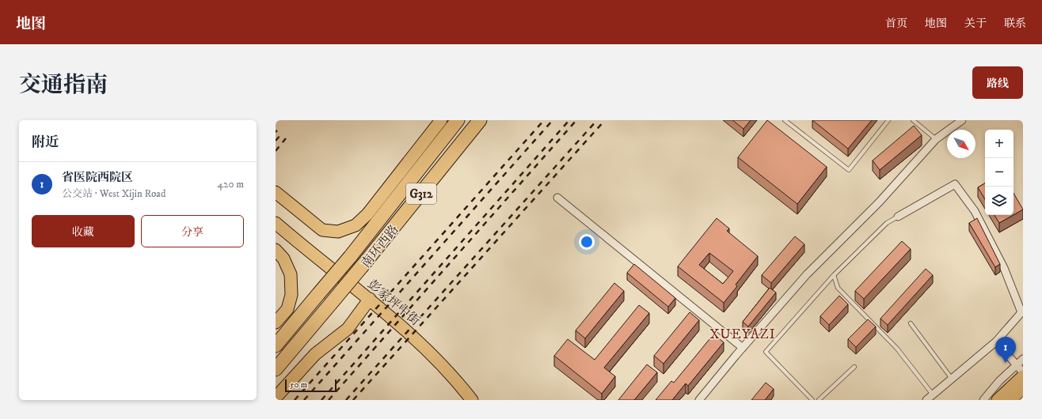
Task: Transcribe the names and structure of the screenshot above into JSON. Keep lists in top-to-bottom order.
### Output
{
  "streets": {
    "highway": ["G312", "南环西路"],
    "main road": ["彭家坪中街"]
  },
  "districts": ["XUEYAZI"],
  "scale_bar": "50 m",
  "north": "bottom right",
  "page": {
    "header": "地图",
    "nav": [
      "首页",
      "地图",
      "关于",
      "联系"
    ],
    "title": "交通指南",
    "buttons": [
      "路线",
      ["收藏", "分享"]
    ],
    "heading": "附近",
    "map_buttons": ["+", "−"],
    "list": [
      {
        "mark": "1",
        "name": "省医院西院区",
        "note": "公交站 · West Xijin Road",
        "value": "420 m"
      }
    ],
    "pins": "1",
    "scale": "50 m"
  }
}
